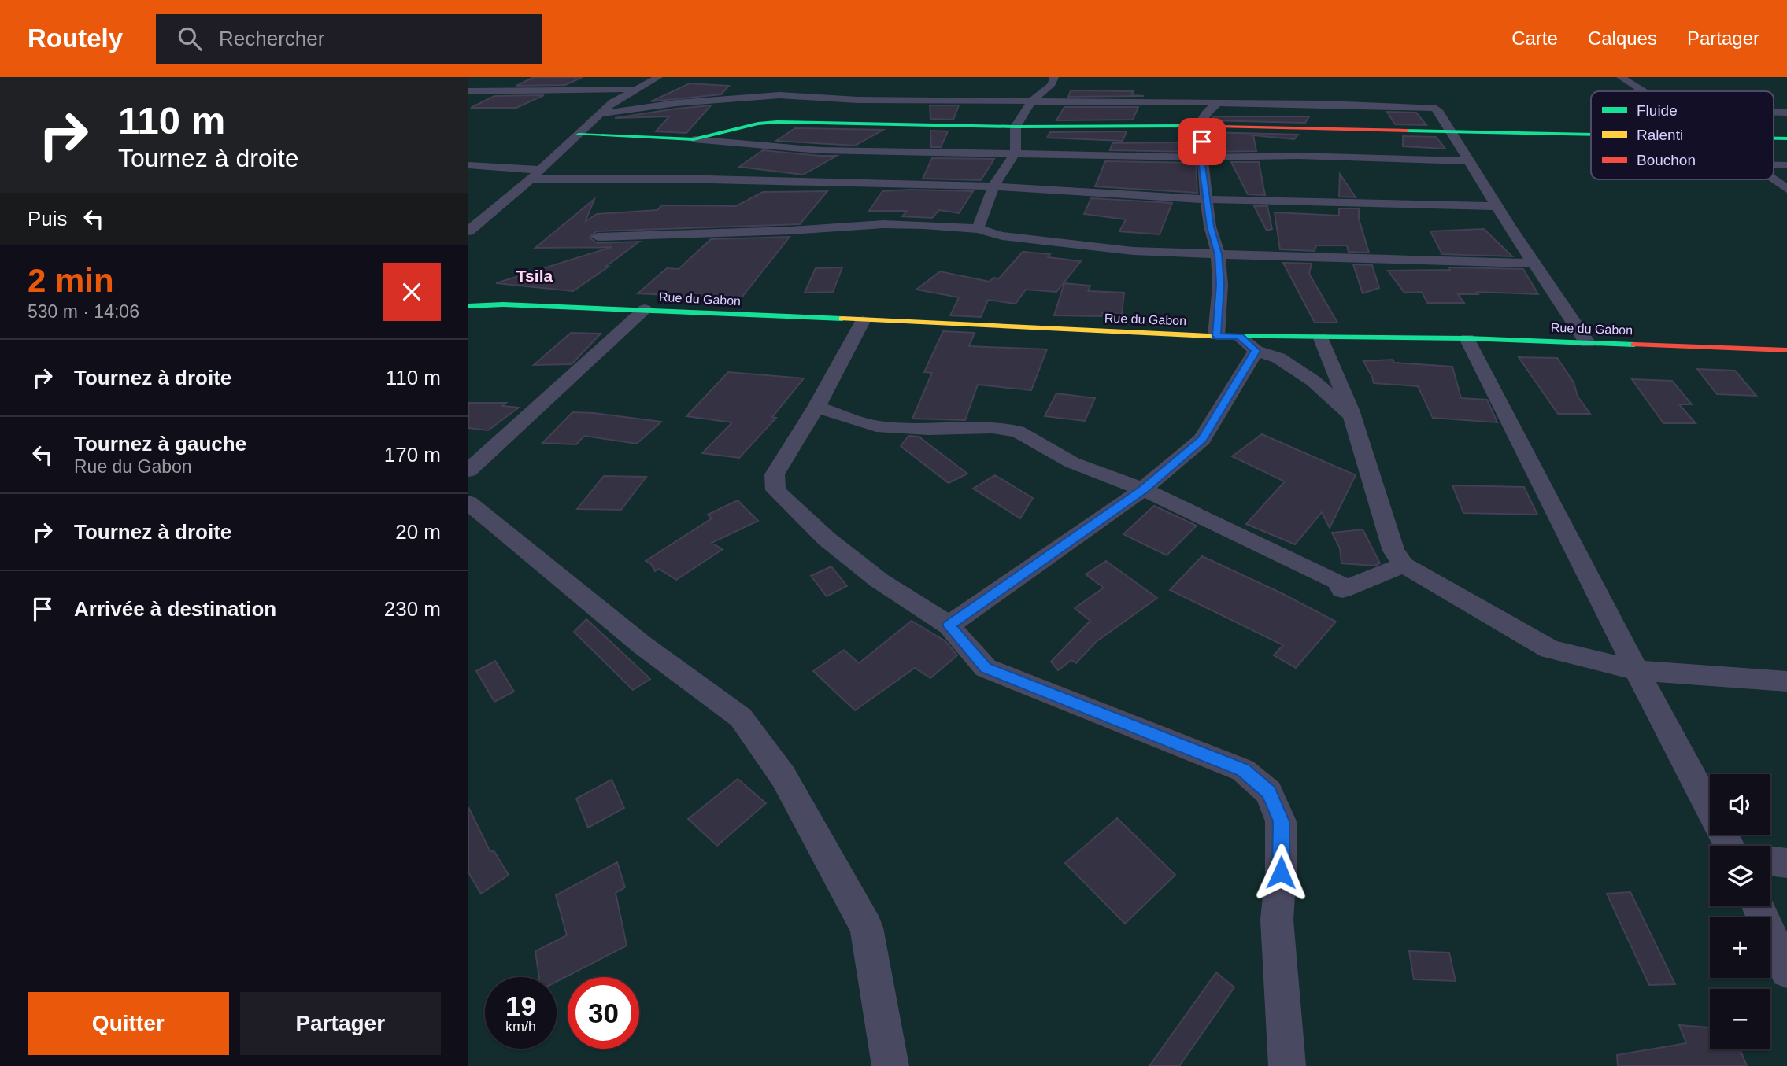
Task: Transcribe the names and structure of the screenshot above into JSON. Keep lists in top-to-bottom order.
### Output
{
  "streets": {
    "main road": ["Rue du Gabon"]
  },
  "districts": ["Tsila"],
  "legend": ["Fluide", "Ralenti", "Bouchon"],
  "page": {
    "header": "Routely",
    "search": "Rechercher",
    "nav": ["Carte", "Calques", "Partager"],
    "turn": ["110 m", "Tournez à droite"],
    "then": "Puis",
    "heading": ["2 min", "530 m · 14:06"],
    "list": [
      {
        "name": "Tournez à droite",
        "value": "110 m"
      },
      {
        "name": "Tournez à gauche",
        "note": "Rue du Gabon",
        "value": "170 m"
      },
      {
        "name": "Tournez à droite",
        "value": "20 m"
      },
      {
        "name": "Arrivée à destination",
        "value": "230 m"
      }
    ],
    "map_buttons": ["+", "−"],
    "speed": "19 km/h",
    "limit": "30",
    "buttons": ["Quitter", "Partager"]
  }
}
